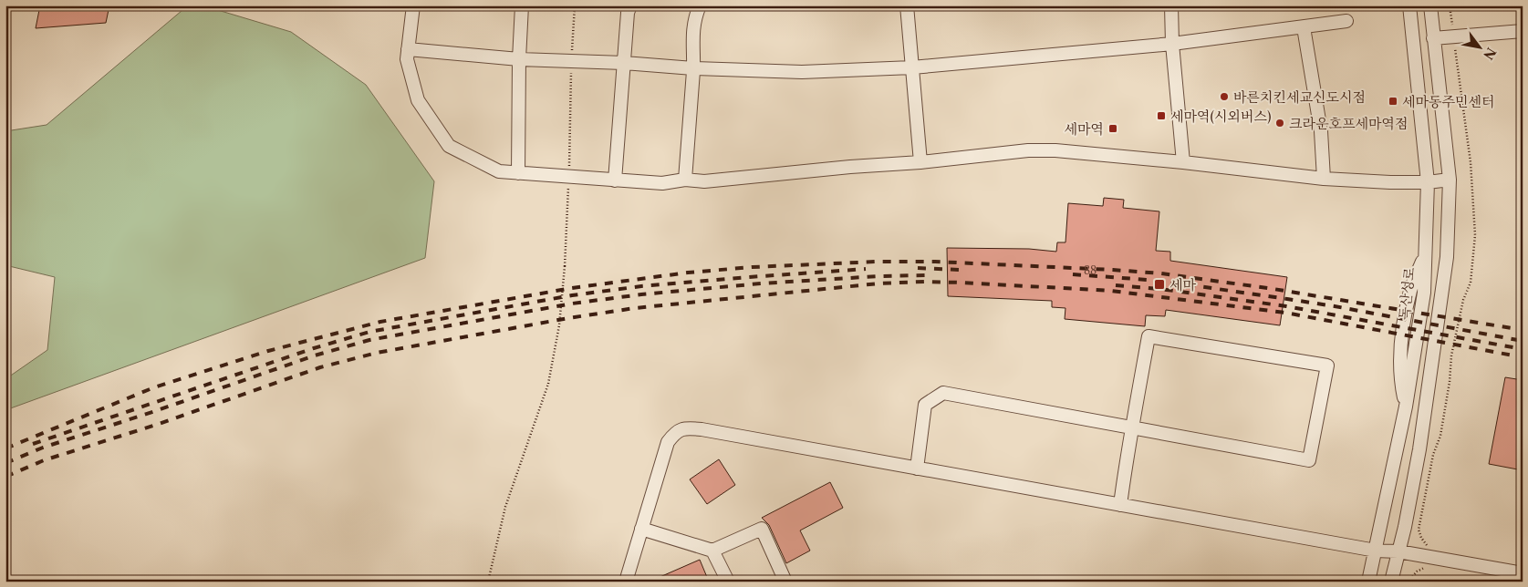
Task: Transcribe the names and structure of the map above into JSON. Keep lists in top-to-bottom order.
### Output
{
  "streets": {
    "street": ["독산성로"]
  },
  "places": {
    "other": ["바른치킨세교신도시점", "크라운호프세마역점"],
    "transit": [
      "세마동주민센터",
      "세마역(시외버스)",
      "세마역",
      "세마"
    ]
  },
  "house_numbers": ["88"],
  "north": "bottom right"
}
